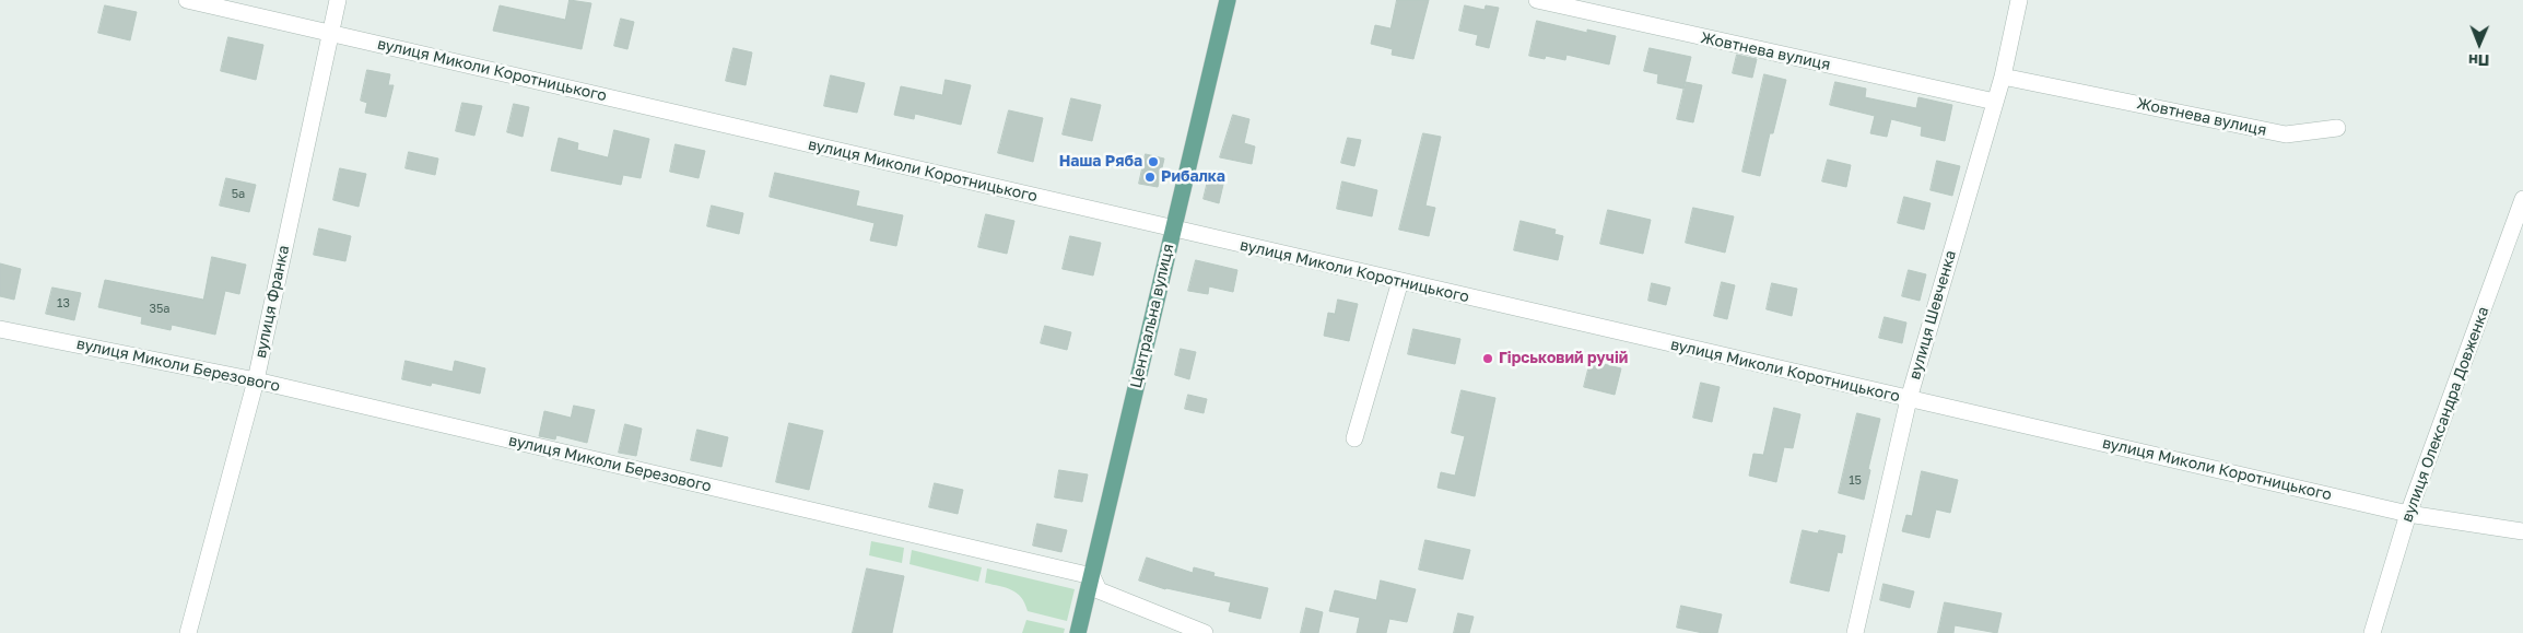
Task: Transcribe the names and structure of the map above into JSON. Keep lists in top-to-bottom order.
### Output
{
  "streets": {
    "main road": ["Центральна вулиця"],
    "street": [
      "Жовтнева вулиця",
      "вулиця Миколи Коротницького",
      "вулиця Франка",
      "вулиця Шевченка",
      "вулиця Миколи Березового",
      "вулиця Олександра Довженка"
    ]
  },
  "crossings": [
    ["Жовтнева вулиця", "вулиця Шевченка"],
    ["вулиця Миколи Коротницького", "вулиця Франка"],
    ["вулиця Миколи Коротницького", "вулиця Шевченка"],
    ["вулиця Миколи Коротницького", "Центральна вулиця"],
    ["вулиця Миколи Коротницького", "вулиця Олександра Довженка"],
    ["вулиця Франка", "вулиця Миколи Березового"],
    ["Центральна вулиця", "вулиця Миколи Березового"]
  ],
  "places": ["Наша Ряба", "Рибалка", "Гірськовий ручій"],
  "house_numbers": [
    "5а",
    "13",
    "35а",
    "15"
  ],
  "north": "bottom"
}
